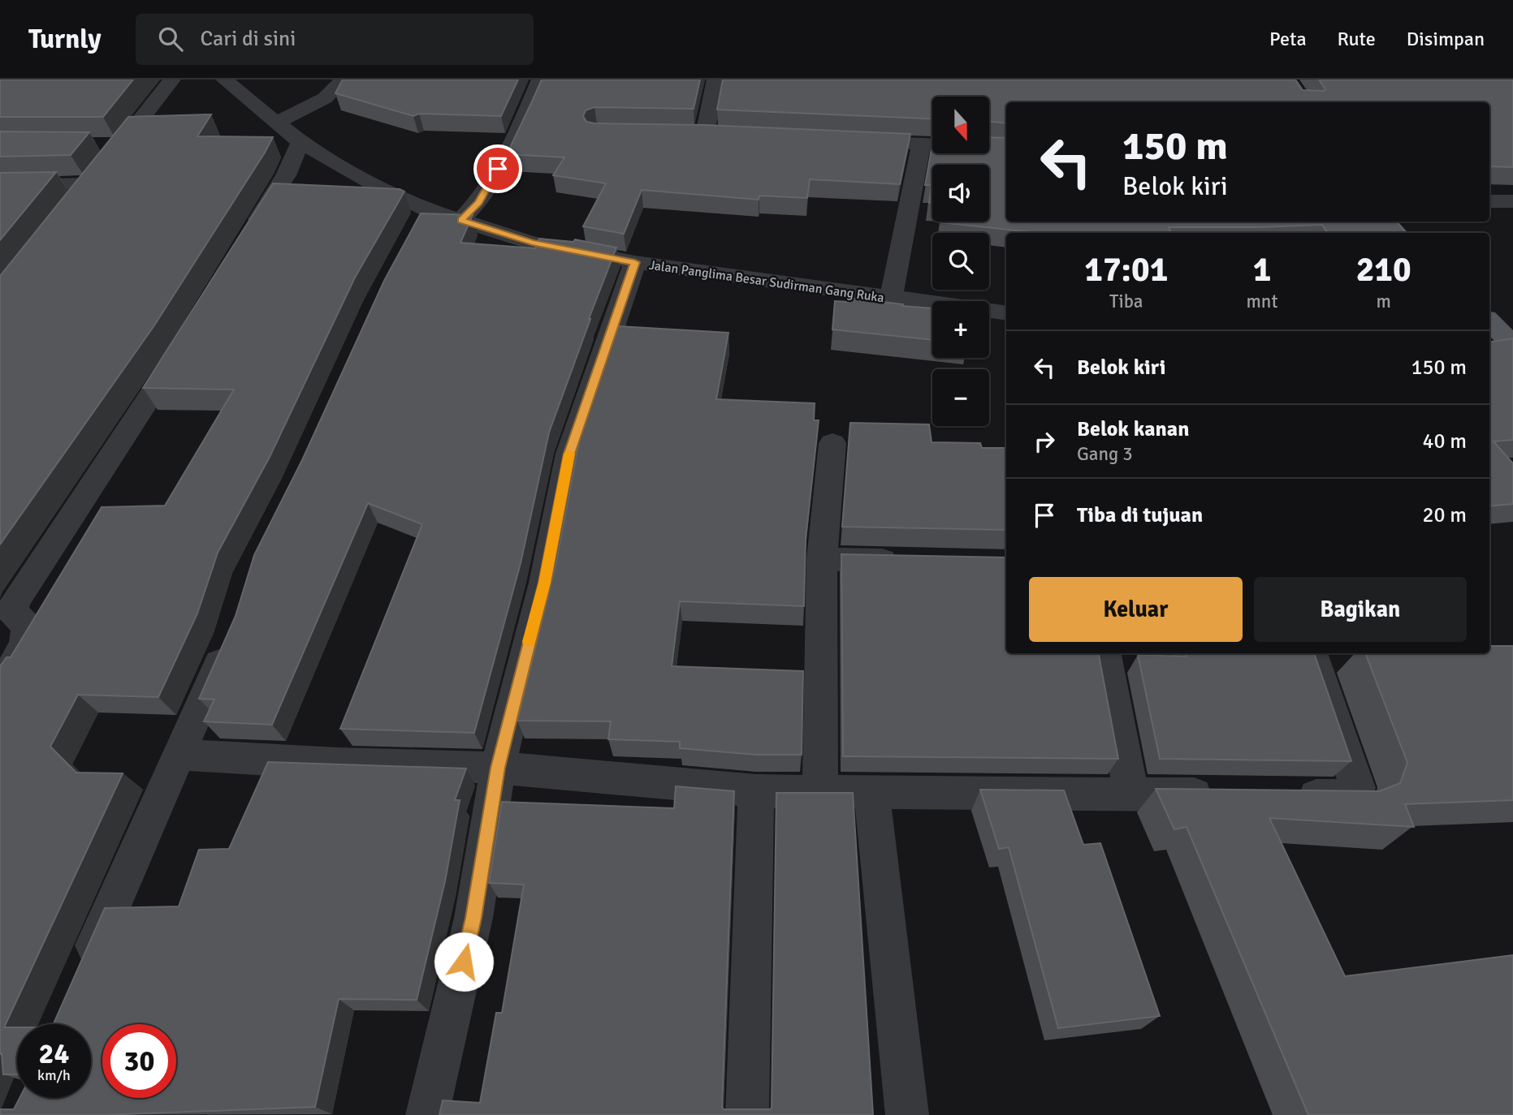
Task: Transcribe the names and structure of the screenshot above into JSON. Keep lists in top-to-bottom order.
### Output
{
  "streets": {
    "street": ["Jalan Panglima Besar Sudirman Gang Ruka"]
  },
  "north": "bottom",
  "page": {
    "header": "Turnly",
    "search": "Cari di sini",
    "nav": ["Peta", "Rute", "Disimpan"],
    "map_buttons": ["+", "−"],
    "turn": ["150 m", "Belok kiri"],
    "eta": [
      "17:01",
      "Tiba",
      "1",
      "mnt",
      "210",
      "m"
    ],
    "list": [
      {
        "name": "Belok kiri",
        "value": "150 m"
      },
      {
        "name": "Belok kanan",
        "note": "Gang 3",
        "value": "40 m"
      },
      {
        "name": "Tiba di tujuan",
        "value": "20 m"
      }
    ],
    "buttons": ["Keluar", "Bagikan"],
    "speed": "24 km/h",
    "limit": "30"
  }
}
